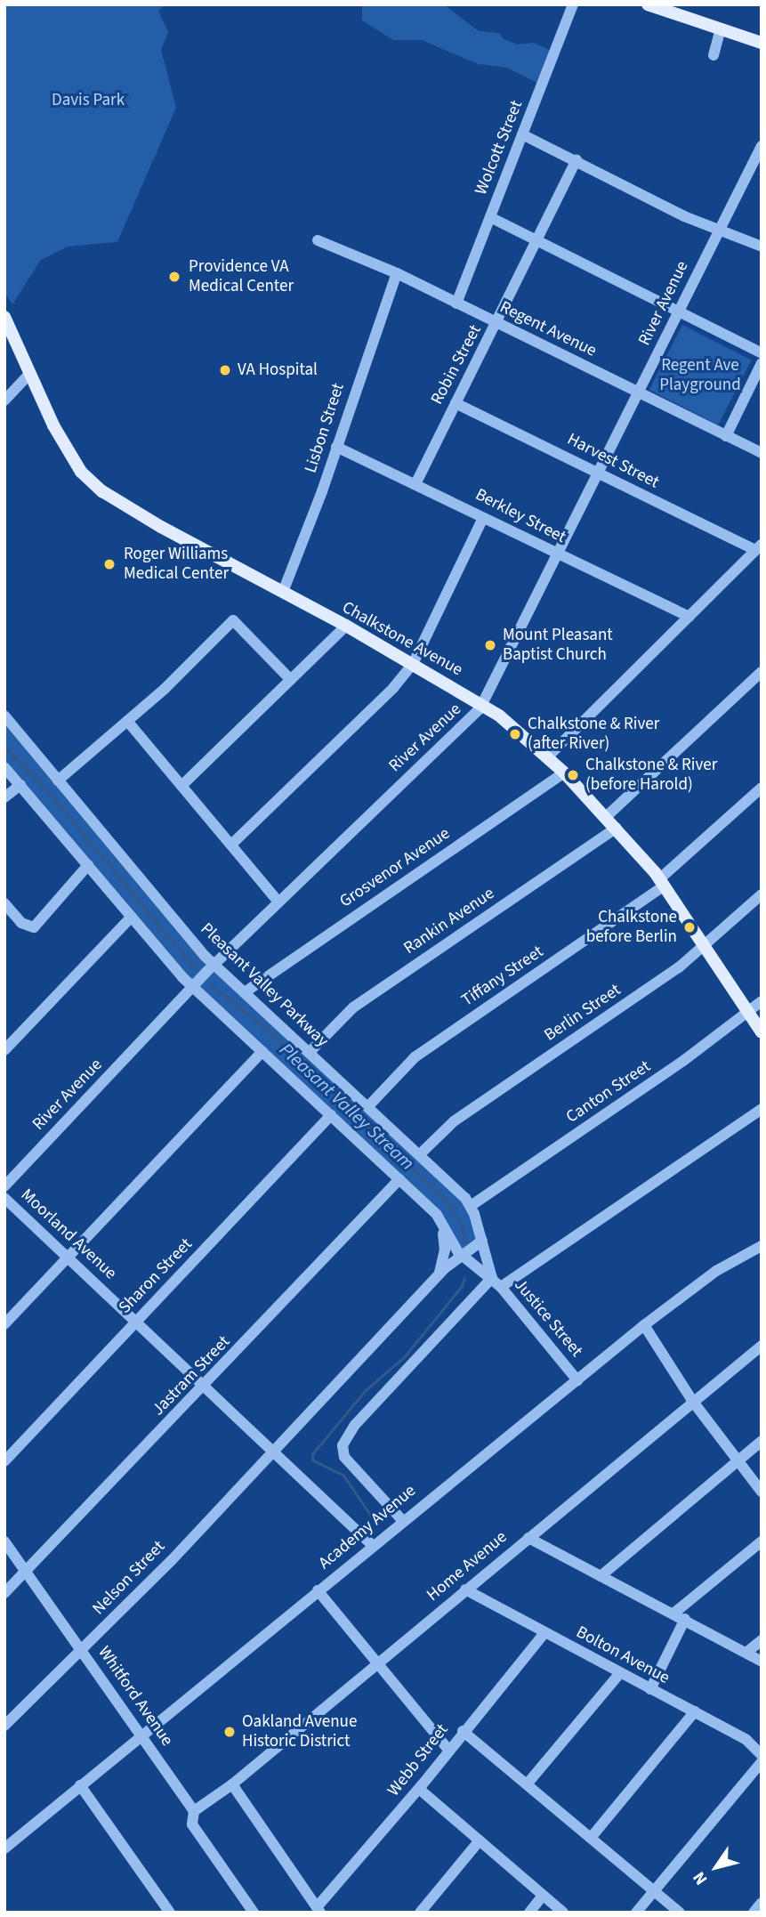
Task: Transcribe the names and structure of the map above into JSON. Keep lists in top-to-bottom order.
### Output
{
  "streets": {
    "main road": ["Chalkstone Avenue"],
    "street": [
      "Wolcott Street",
      "River Avenue",
      "Regent Avenue",
      "Robin Street",
      "Lisbon Street",
      "Harvest Street",
      "Berkley Street",
      "Grosvenor Avenue",
      "Rankin Avenue",
      "Tiffany Street",
      "Pleasant Valley Parkway",
      "Berlin Street",
      "Canton Street",
      "Moorland Avenue",
      "Sharon Street",
      "Justice Street",
      "Jastram Street",
      "Academy Avenue",
      "Home Avenue",
      "Nelson Street",
      "Bolton Avenue",
      "Whitford Avenue",
      "Webb Street"
    ]
  },
  "crossings": [
    ["Wolcott Street", "Regent Avenue"],
    ["River Avenue", "Regent Avenue"],
    ["River Avenue", "Harvest Street"],
    ["River Avenue", "Berkley Street"],
    ["River Avenue", "Chalkstone Avenue"],
    ["River Avenue", "Pleasant Valley Parkway"],
    ["Regent Avenue", "Robin Street"],
    ["Regent Avenue", "Lisbon Street"],
    ["Robin Street", "Harvest Street"],
    ["Robin Street", "Berkley Street"],
    ["Lisbon Street", "Berkley Street"],
    ["Lisbon Street", "Chalkstone Avenue"],
    ["Chalkstone Avenue", "Grosvenor Avenue"],
    ["Chalkstone Avenue", "Rankin Avenue"],
    ["Chalkstone Avenue", "Tiffany Street"],
    ["Chalkstone Avenue", "Berlin Street"],
    ["Chalkstone Avenue", "Canton Street"],
    ["Grosvenor Avenue", "Pleasant Valley Parkway"],
    ["Rankin Avenue", "Pleasant Valley Parkway"],
    ["Tiffany Street", "Pleasant Valley Parkway"],
    ["Pleasant Valley Parkway", "Berlin Street"],
    ["Pleasant Valley Parkway", "Canton Street"],
    ["Pleasant Valley Parkway", "Justice Street"],
    ["Moorland Avenue", "Sharon Street"],
    ["Moorland Avenue", "Jastram Street"],
    ["Moorland Avenue", "Nelson Street"],
    ["Justice Street", "Academy Avenue"],
    ["Jastram Street", "Whitford Avenue"],
    ["Academy Avenue", "Whitford Avenue"],
    ["Home Avenue", "Bolton Avenue"],
    ["Home Avenue", "Whitford Avenue"],
    ["Nelson Street", "Whitford Avenue"],
    ["Bolton Avenue", "Webb Street"]
  ],
  "water": ["Pleasant Valley Stream"],
  "parks": ["Davis Park", "Regent Ave Playground"],
  "places": [
    "Providence VA Medical Center",
    "VA Hospital",
    "Roger Williams Medical Center",
    "Mount Pleasant Baptist Church",
    "Chalkstone & River (after River)",
    "Chalkstone & River (before Harold)",
    "Chalkstone before Berlin",
    "Oakland Avenue Historic District"
  ],
  "north": "bottom left"
}
